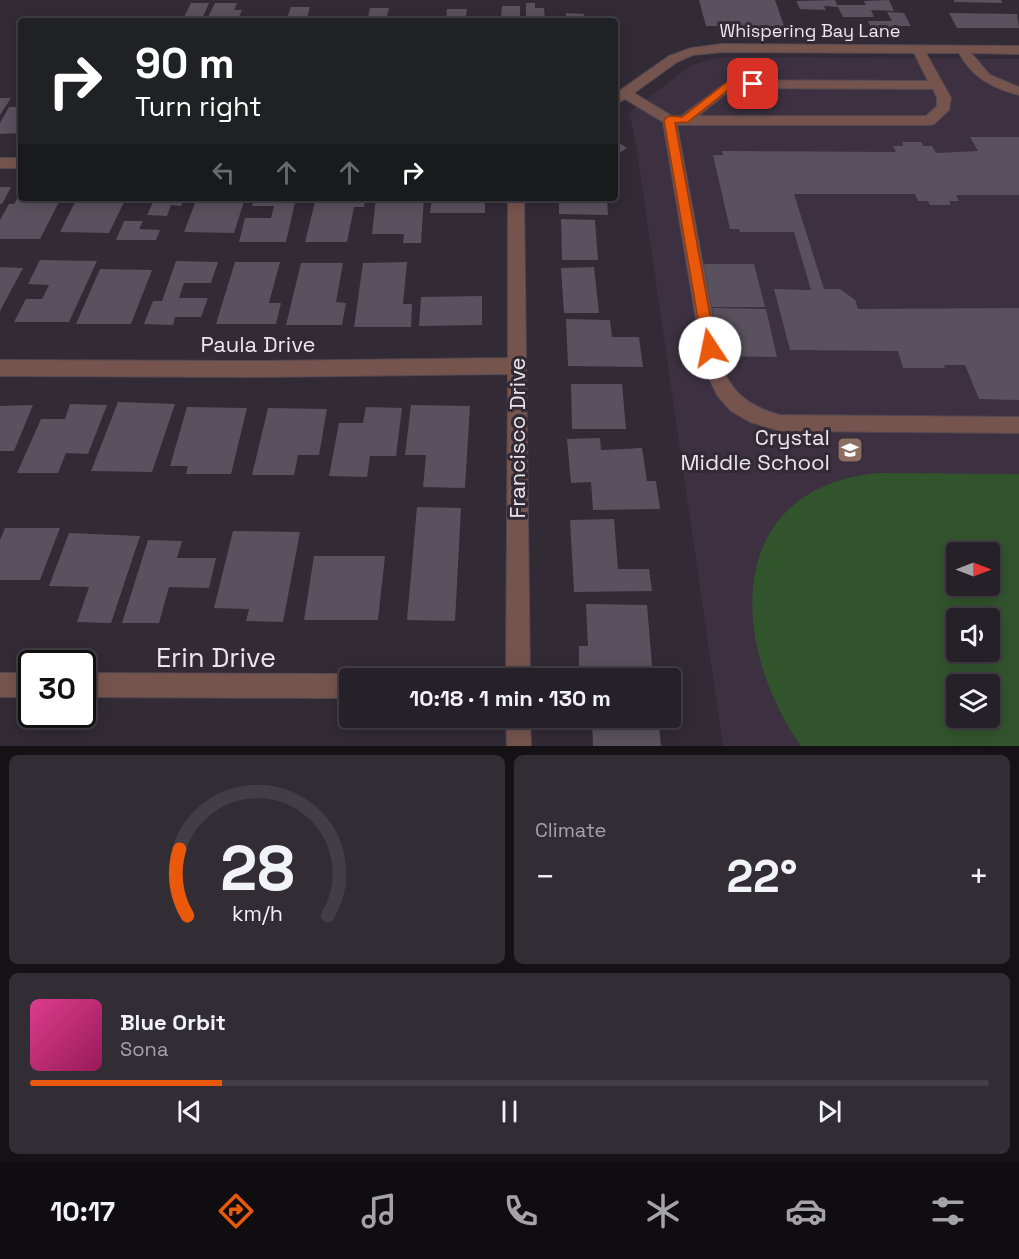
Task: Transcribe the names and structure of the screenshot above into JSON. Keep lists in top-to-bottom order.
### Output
{
  "streets": {
    "street": [
      "Whispering Bay Lane",
      "Paula Drive",
      "Francisco Drive",
      "Erin Drive"
    ]
  },
  "crossings": [
    ["Paula Drive", "Francisco Drive"]
  ],
  "places": {
    "school or university": ["Crystal Middle School"]
  },
  "north": "right",
  "page": {
    "turn": ["90 m", "Turn right"],
    "limit": "30",
    "trip": "10:18 · 1 min · 130 m",
    "tile": "Climate",
    "heat": ["−", "22°", "+"],
    "song": ["Blue Orbit", "Sona"],
    "tabs": "10:17",
    "gauge": ["28", "km/h"]
  }
}
